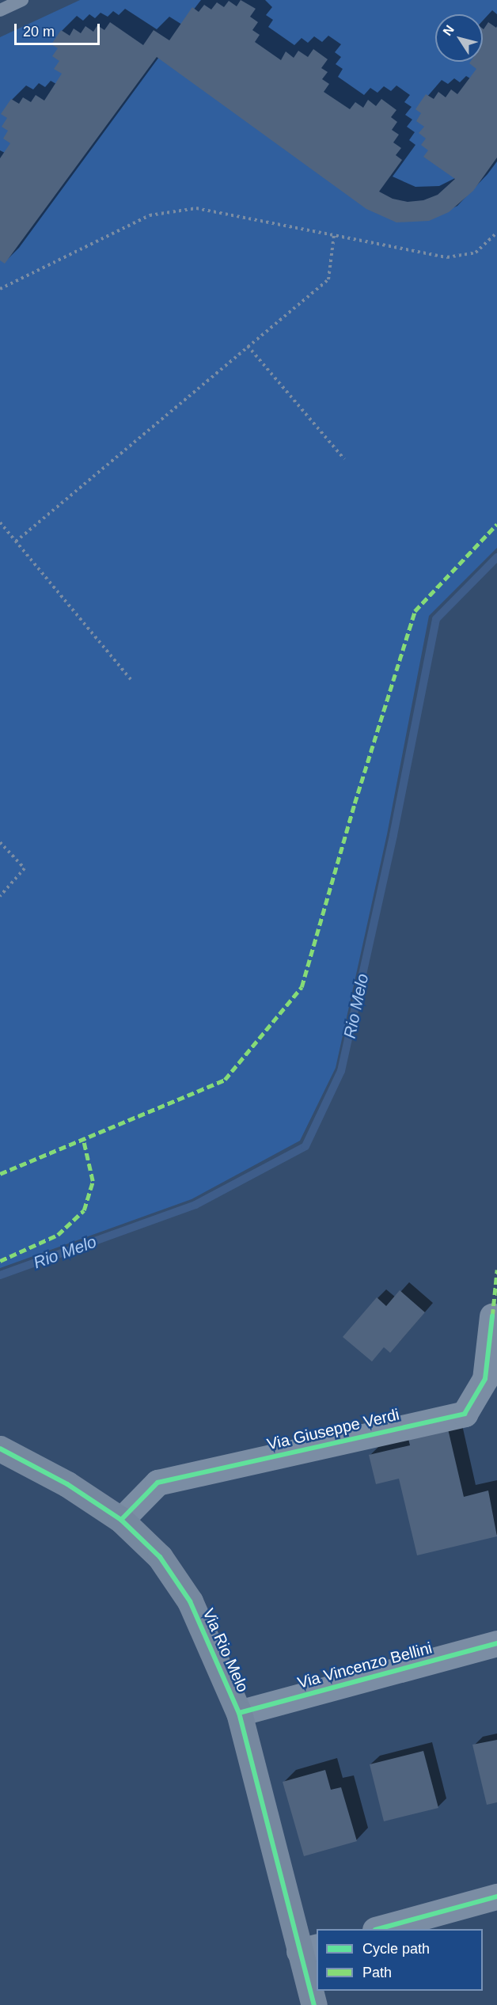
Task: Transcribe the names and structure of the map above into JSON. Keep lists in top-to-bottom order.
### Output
{
  "streets": {
    "street": ["Via Giuseppe Verdi", "Via Rio Melo", "Via Vincenzo Bellini"]
  },
  "crossings": [
    ["Via Giuseppe Verdi", "Via Rio Melo"],
    ["Via Rio Melo", "Via Vincenzo Bellini"]
  ],
  "water": ["Rio Melo"],
  "legend": ["Cycle path", "Path"],
  "scale_bar": "20 m",
  "north": "top left"
}
